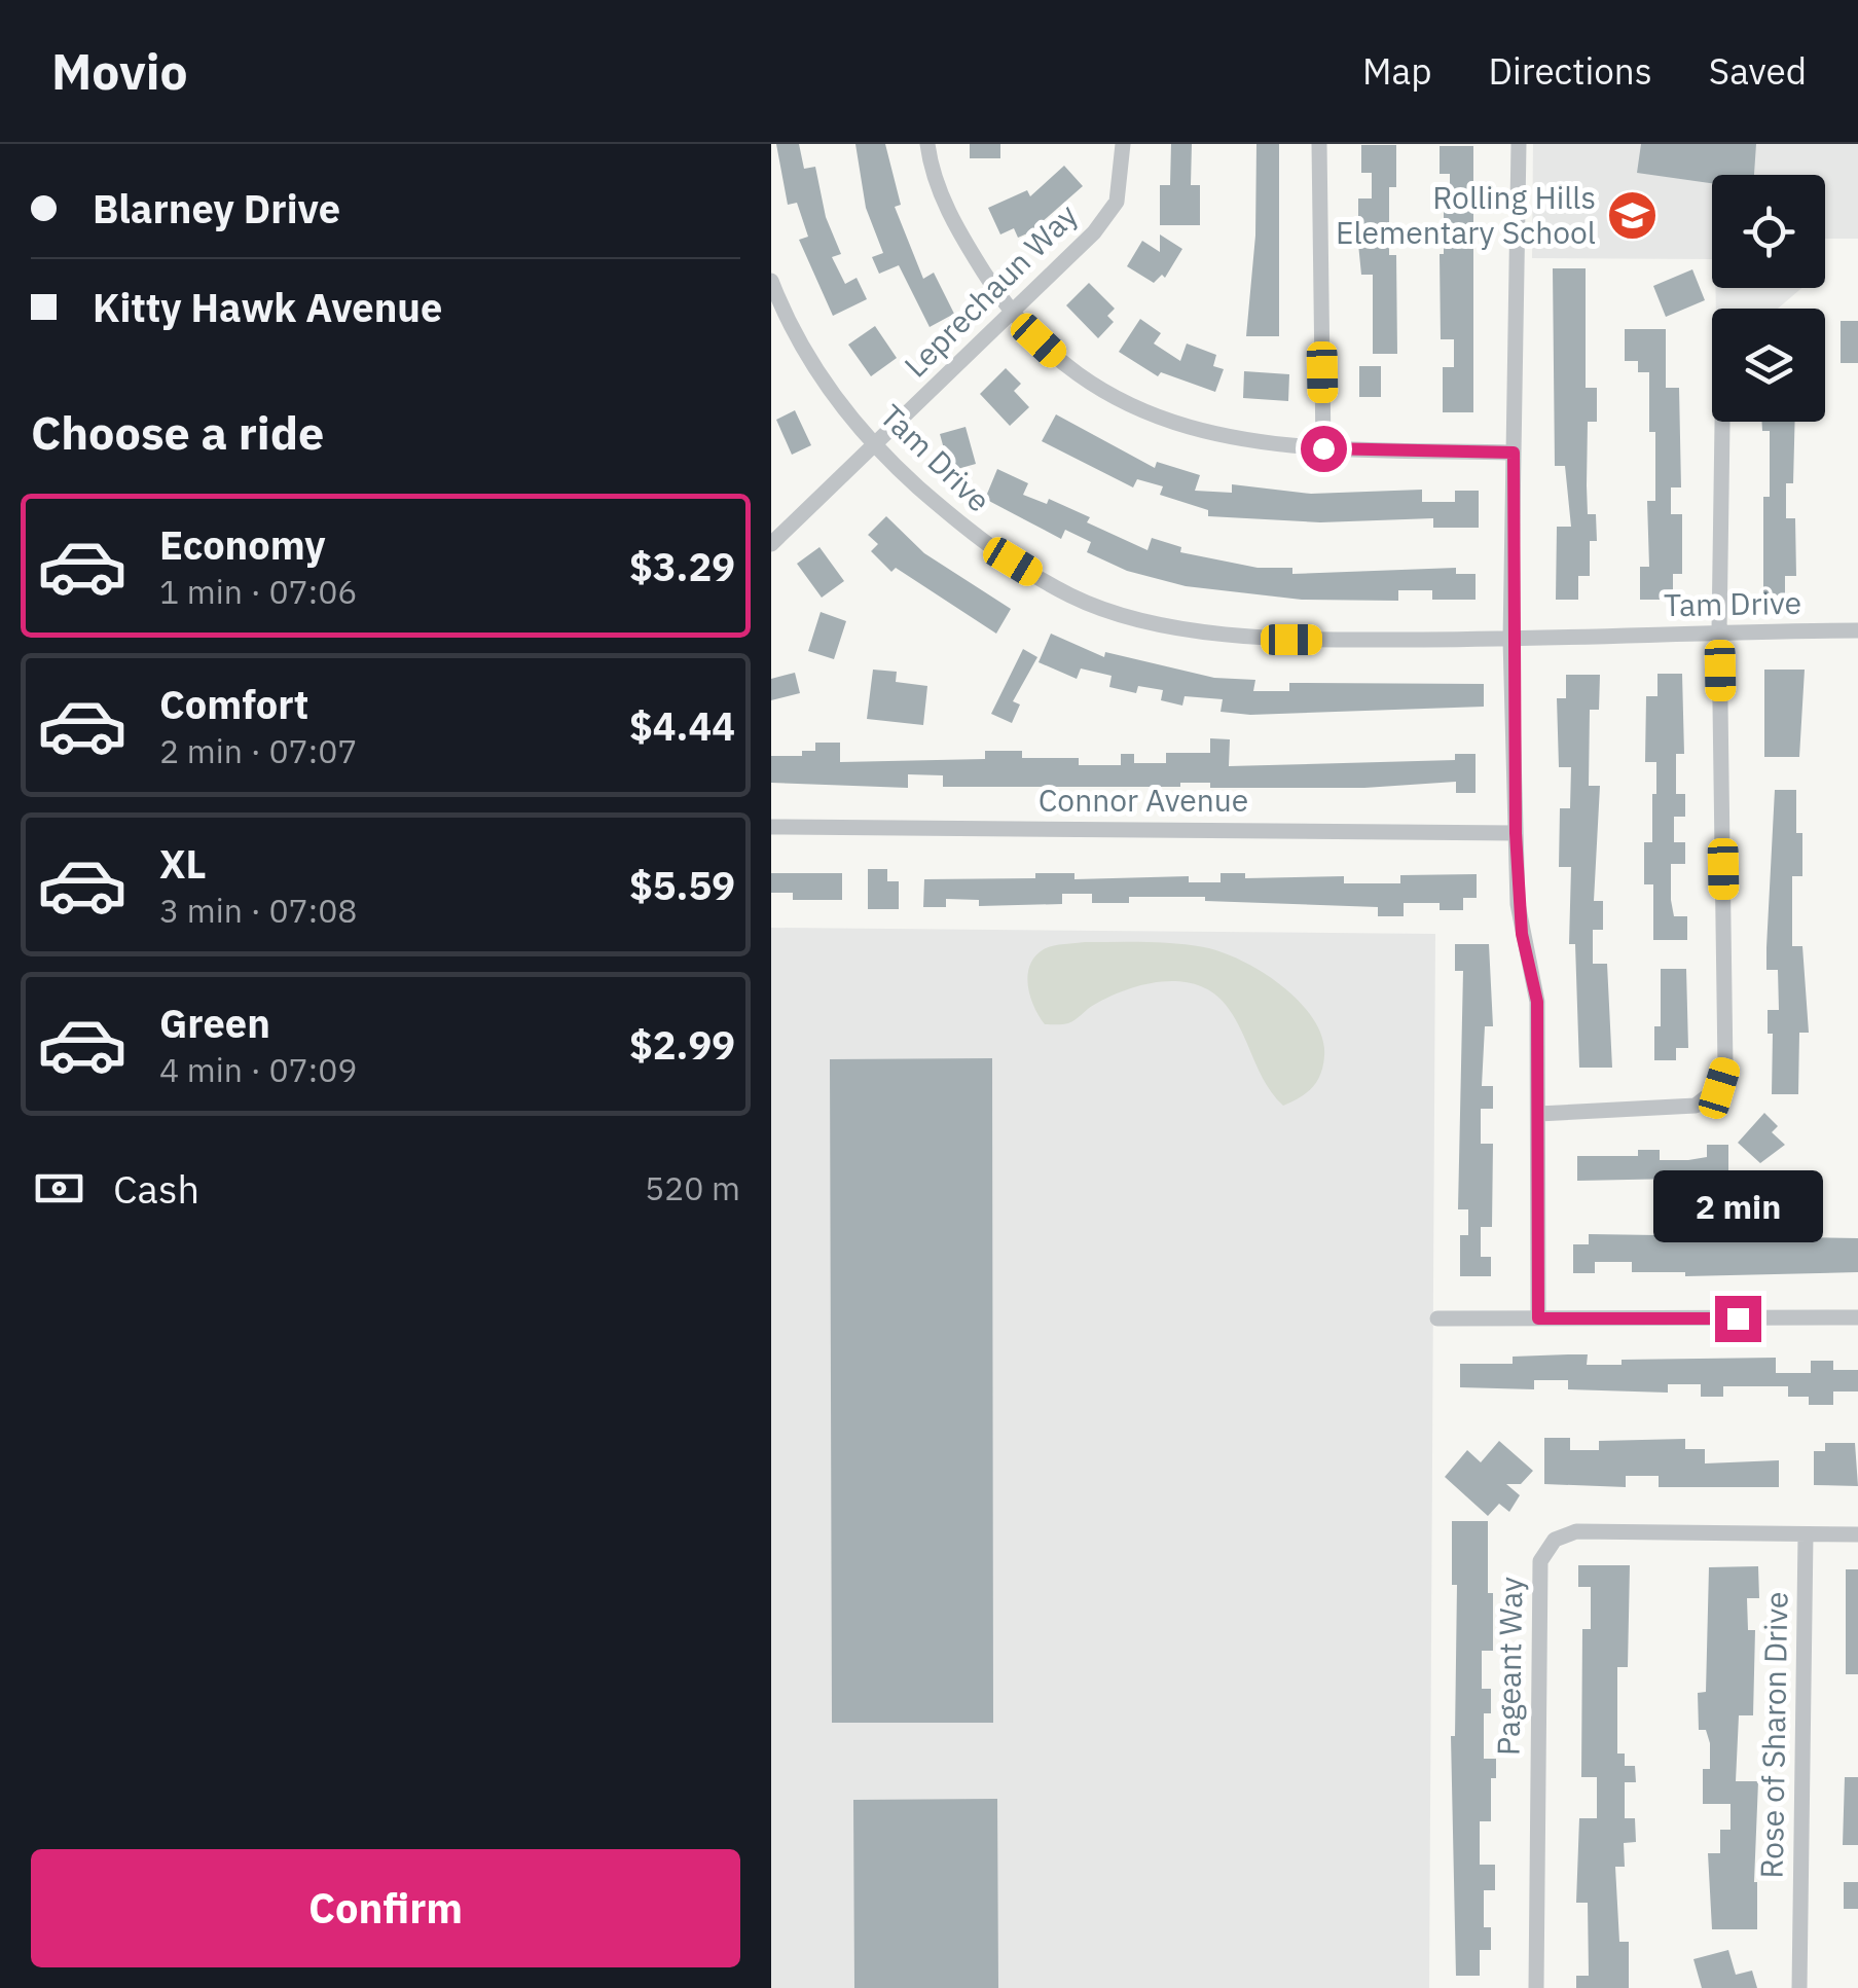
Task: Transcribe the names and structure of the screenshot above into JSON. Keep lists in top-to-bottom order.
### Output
{
  "streets": {
    "street": [
      "Leprechaun Way",
      "Tam Drive",
      "Connor Avenue",
      "Pageant Way",
      "Rose of Sharon Drive"
    ]
  },
  "crossings": [
    ["Leprechaun Way", "Tam Drive"],
    ["Pageant Way", "Rose of Sharon Drive"]
  ],
  "places": {
    "school or university": ["Rolling Hills Elementary School"]
  },
  "page": {
    "header": "Movio",
    "nav": ["Map", "Directions", "Saved"],
    "banner": ["Blarney Drive", "Kitty Hawk Avenue"],
    "heading": "Choose a ride",
    "list": [
      {
        "name": "Economy",
        "note": "1 min · 07:06",
        "value": "$3.29"
      },
      {
        "name": "Comfort",
        "note": "2 min · 07:07",
        "value": "$4.44"
      },
      {
        "name": "XL",
        "note": "3 min · 07:08",
        "value": "$5.59"
      },
      {
        "name": "Green",
        "note": "4 min · 07:09",
        "value": "$2.99"
      }
    ],
    "pay": ["Cash", "520 m"],
    "bubble": "2 min",
    "buttons": "Confirm"
  }
}
